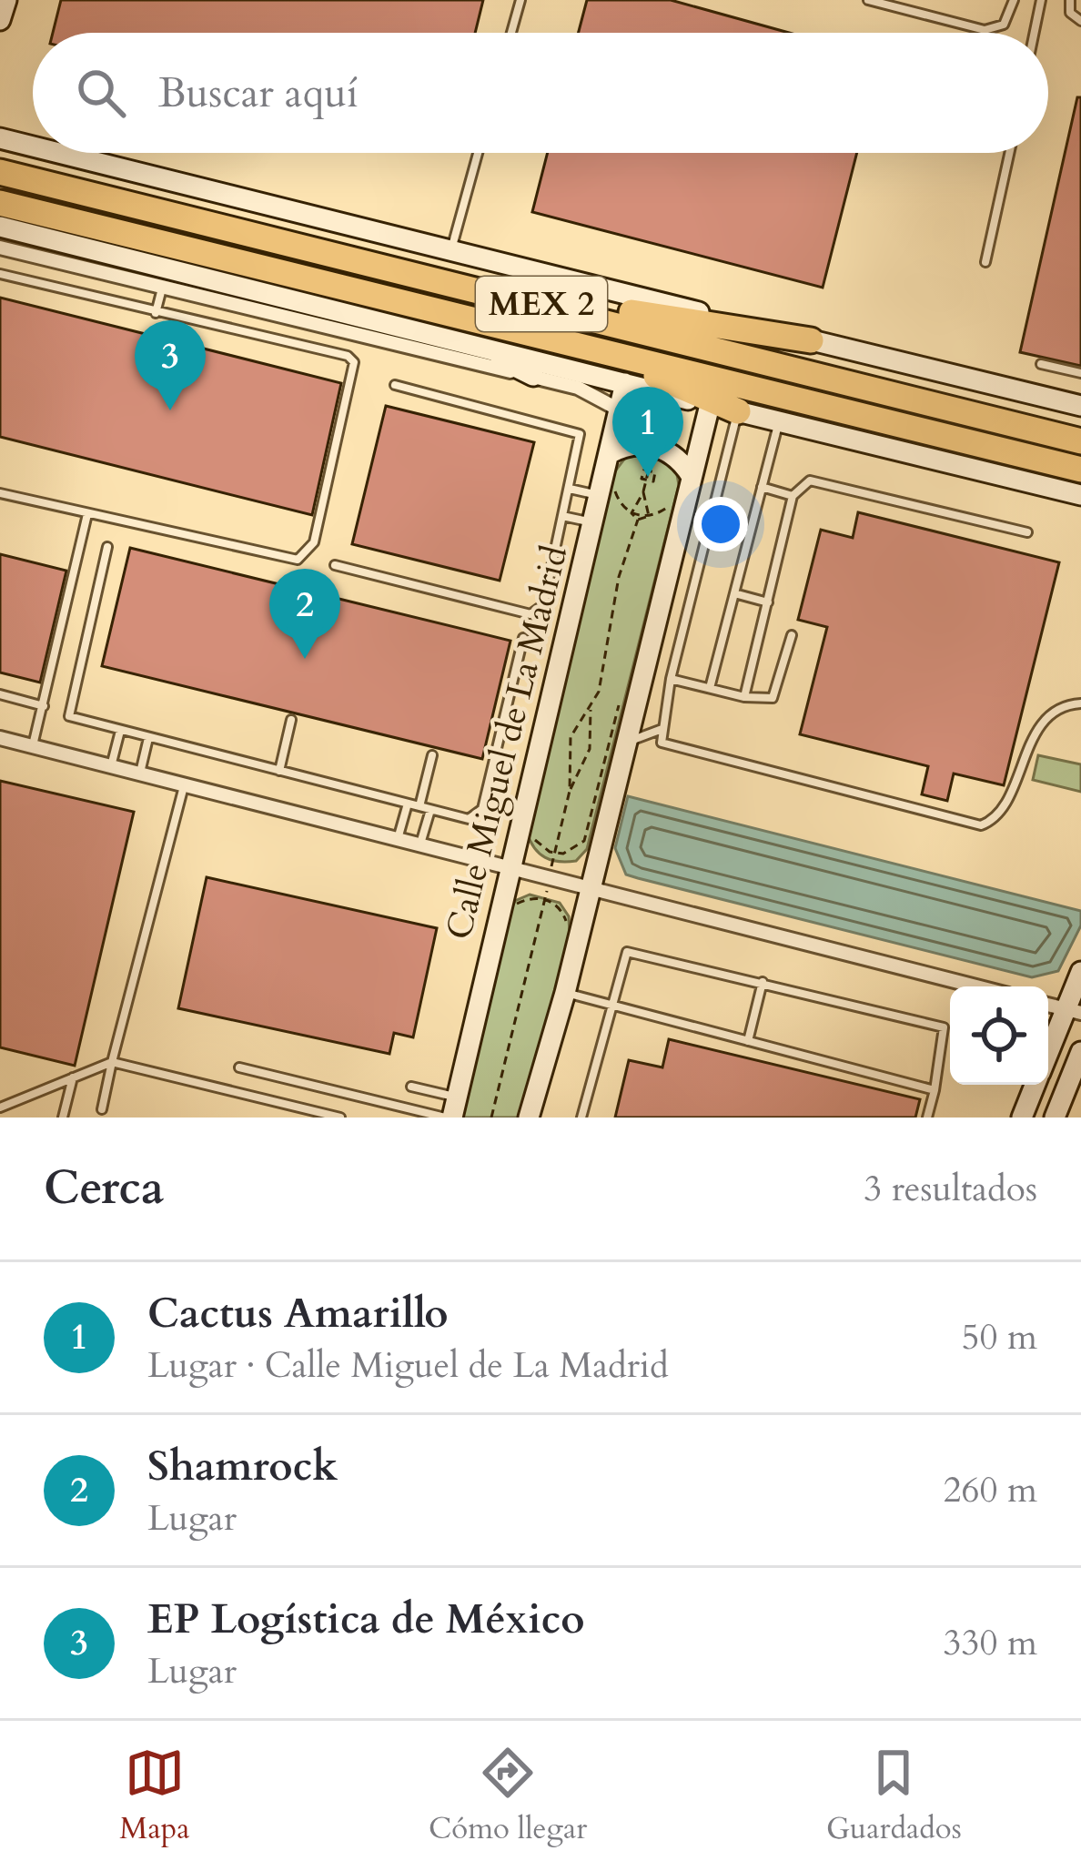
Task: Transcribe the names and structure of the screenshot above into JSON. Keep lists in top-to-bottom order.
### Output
{
  "streets": {
    "highway": ["MEX 2"],
    "main road": ["Calle Miguel de La Madrid"]
  },
  "page": {
    "search": "Buscar aquí",
    "pins": ["3", "1", "2"],
    "heading": ["Cerca", "3 resultados"],
    "list": [
      {
        "mark": "1",
        "name": "Cactus Amarillo",
        "note": "Lugar · Calle Miguel de La Madrid",
        "value": "50 m"
      },
      {
        "mark": "2",
        "name": "Shamrock",
        "note": "Lugar",
        "value": "260 m"
      },
      {
        "mark": "3",
        "name": "EP Logística de México",
        "note": "Lugar",
        "value": "330 m"
      }
    ],
    "nav": ["Mapa", "Cómo llegar", "Guardados"]
  }
}
